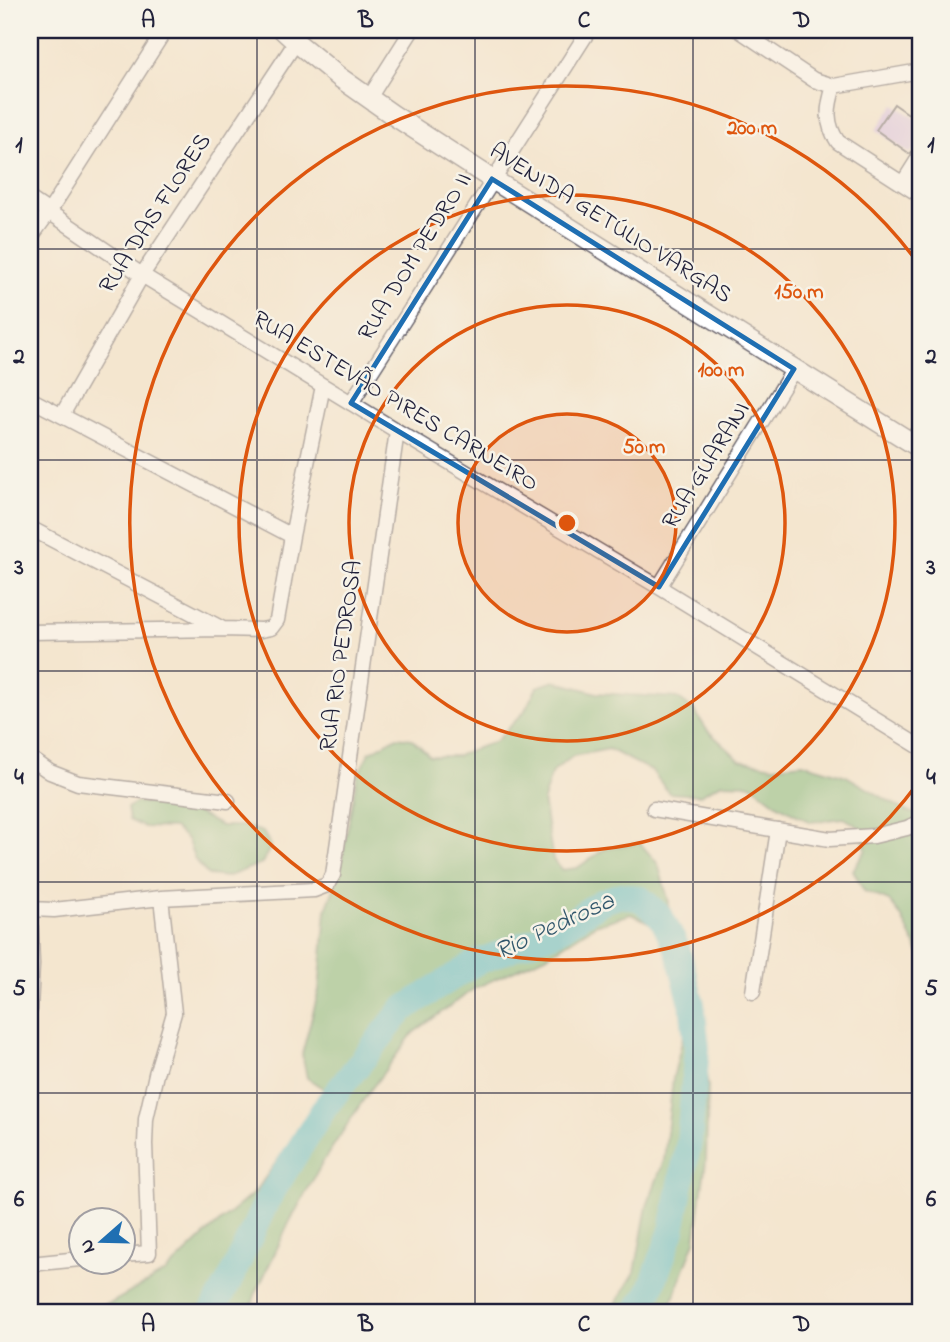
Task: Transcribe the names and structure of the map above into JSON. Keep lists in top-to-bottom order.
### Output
{
  "streets": {
    "street": [
      "RUA DAS FLORES",
      "AVENIDA GETÚLIO VARGAS",
      "RUA DOM PEDRO II",
      "RUA ESTEVÃO PIRES CARNEIRO",
      "RUA GUARANI",
      "RUA RIO PEDROSA"
    ]
  },
  "crossings": [
    ["RUA DAS FLORES", "AVENIDA GETÚLIO VARGAS"],
    ["RUA DAS FLORES", "RUA ESTEVÃO PIRES CARNEIRO"],
    ["AVENIDA GETÚLIO VARGAS", "RUA DOM PEDRO II"],
    ["AVENIDA GETÚLIO VARGAS", "RUA GUARANI"],
    ["RUA DOM PEDRO II", "RUA ESTEVÃO PIRES CARNEIRO"],
    ["RUA ESTEVÃO PIRES CARNEIRO", "RUA GUARANI"],
    ["RUA ESTEVÃO PIRES CARNEIRO", "RUA RIO PEDROSA"]
  ],
  "water": ["Rio Pedrosa"],
  "north": "left",
  "grid": {
    "columns": [
      "A",
      "B",
      "C",
      "D"
    ],
    "rows": [
      "1",
      "2",
      "3",
      "4",
      "5",
      "6"
    ]
  },
  "rings": [
    "200 m",
    "150 m",
    "100 m",
    "50 m"
  ]
}
